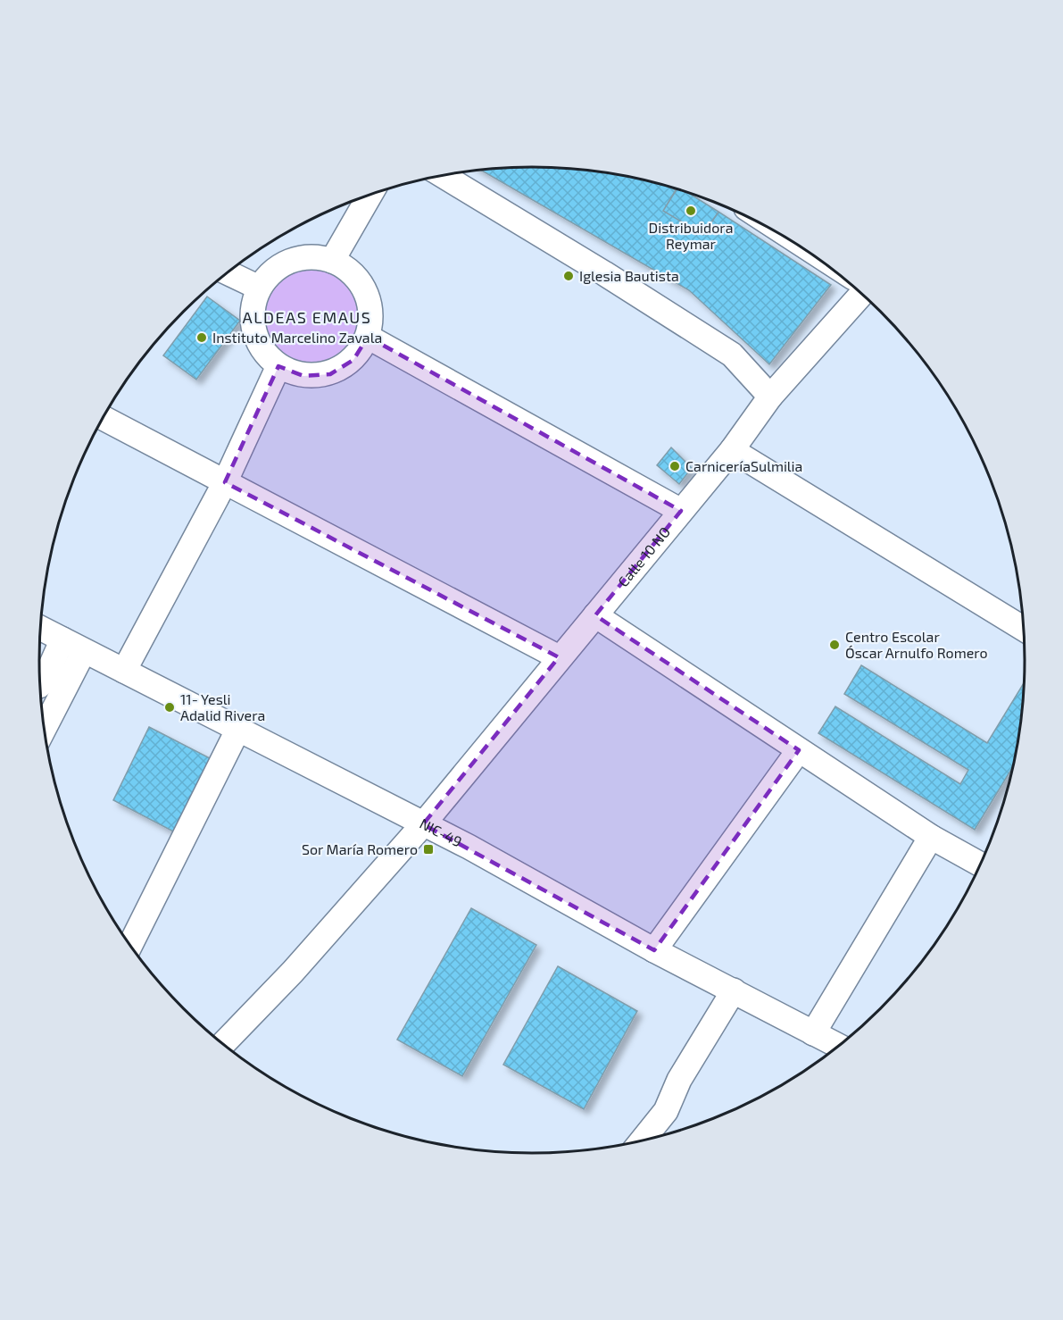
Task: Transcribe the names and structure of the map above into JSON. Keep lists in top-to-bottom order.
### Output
{
  "streets": {
    "street": ["Calle 10 NO", "NIC-49"]
  },
  "crossings": [
    ["Calle 10 NO", "NIC-49"]
  ],
  "districts": ["ALDEAS EMAUS"],
  "places": {
    "other": [
      "Distribuidora Reymar",
      "Iglesia Bautista",
      "Instituto Marcelino Zavala",
      "CarniceríaSulmilia",
      "Centro Escolar Óscar Arnulfo Romero",
      "11- Yesli Adalid Rivera"
    ],
    "transit": ["Sor María Romero"]
  }
}
